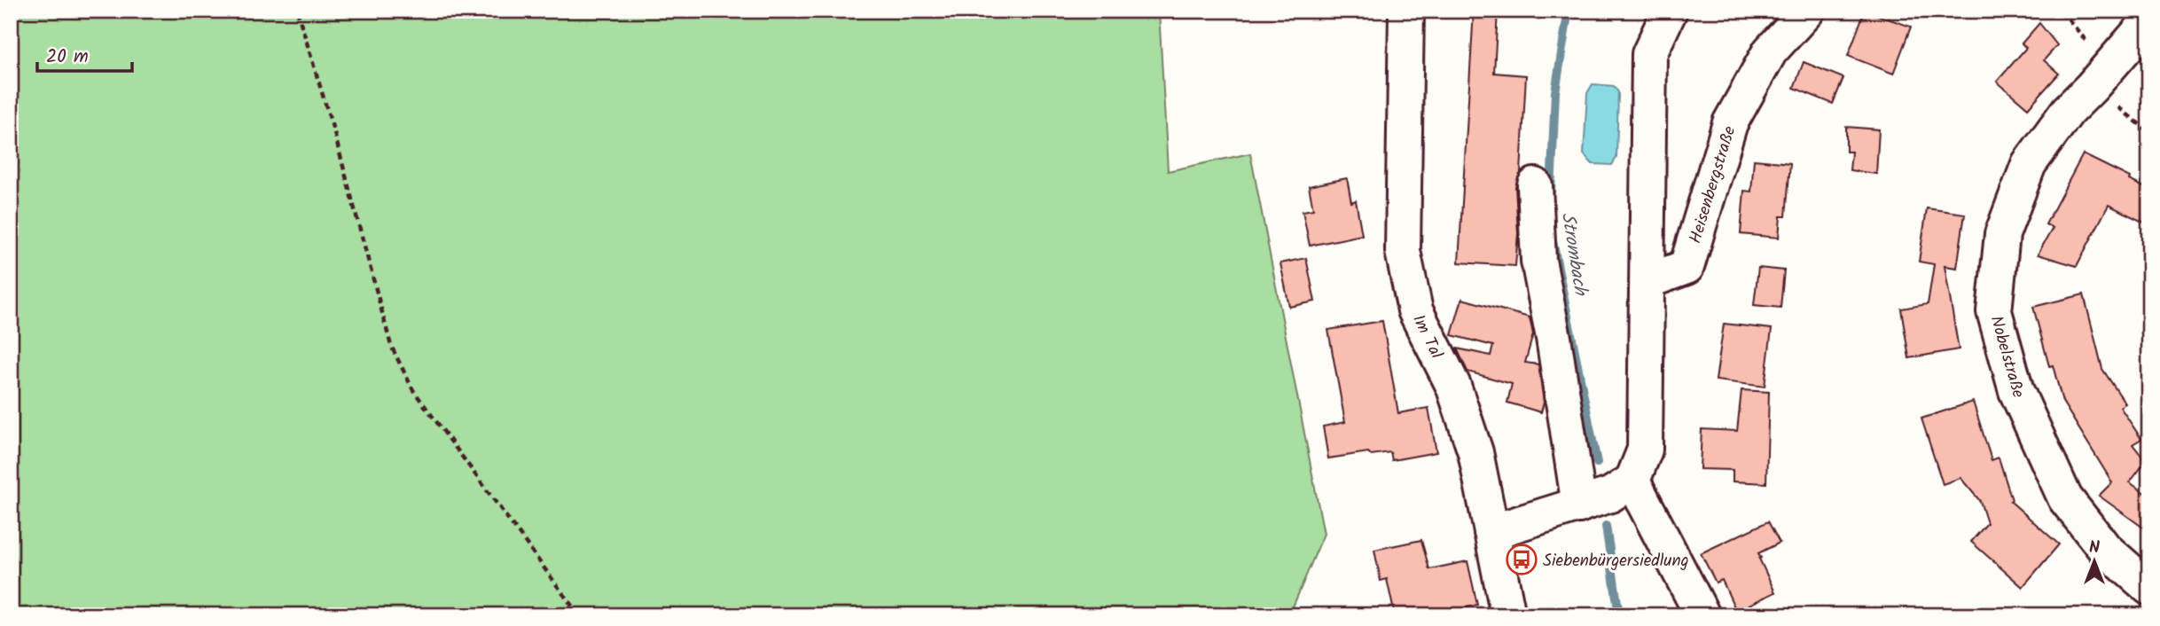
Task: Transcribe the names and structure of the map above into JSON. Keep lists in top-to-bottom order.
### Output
{
  "streets": {
    "street": ["Heisenbergstraße", "Im Tal", "Nobelstraße"]
  },
  "water": ["Strombach"],
  "places": {
    "bus stop": ["Siebenbürgersiedlung"]
  },
  "scale_bar": "20 m",
  "north": "top"
}
